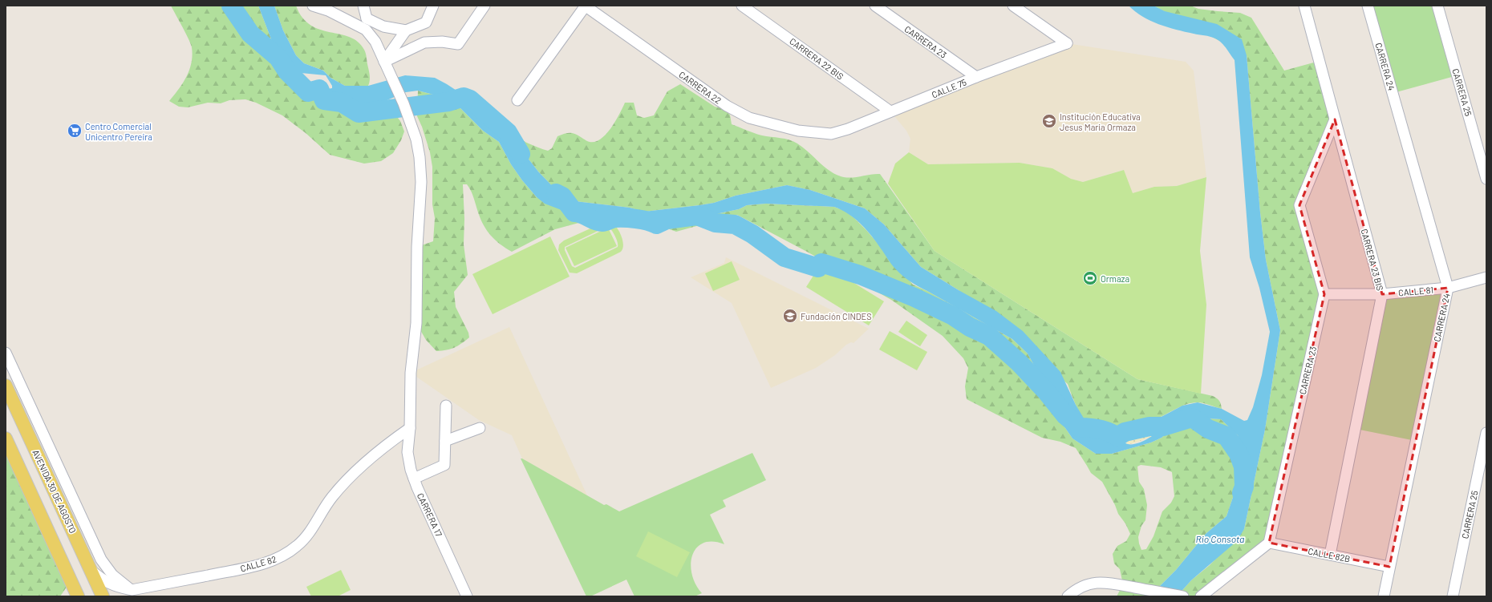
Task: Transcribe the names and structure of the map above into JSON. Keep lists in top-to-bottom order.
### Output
{
  "streets": {
    "main road": ["AVENIDA 30 DE AGOSTO"],
    "street": [
      "CARRERA 23",
      "CARRERA 22 BIS",
      "CARRERA 24",
      "CARRERA 22",
      "CALLE 75",
      "CARRERA 25",
      "CARRERA 23 BIS",
      "CALLE 81",
      "CARRERA 17",
      "CALLE 82B",
      "CALLE 82"
    ]
  },
  "crossings": [
    ["CARRERA 23", "CALLE 75"],
    ["CARRERA 23", "CARRERA 23 BIS"],
    ["CARRERA 23", "CALLE 81"],
    ["CARRERA 23", "CALLE 82B"],
    ["CARRERA 22 BIS", "CALLE 75"],
    ["CARRERA 24", "CALLE 81"],
    ["CARRERA 24", "CALLE 82B"],
    ["CARRERA 22", "CALLE 75"],
    ["CARRERA 23 BIS", "CALLE 81"],
    ["CARRERA 23 BIS", "CALLE 82B"],
    ["AVENIDA 30 DE AGOSTO", "CALLE 82"],
    ["CARRERA 17", "CALLE 82"]
  ],
  "water": ["Rio Consota"],
  "places": {
    "school or university": ["Institución Educativa Jesus Maria Ormaza", "Fundación CINDES"],
    "supermarket": ["Centro Comercial Unicentro Pereira"],
    "sports": ["Ormaza"]
  }
}
